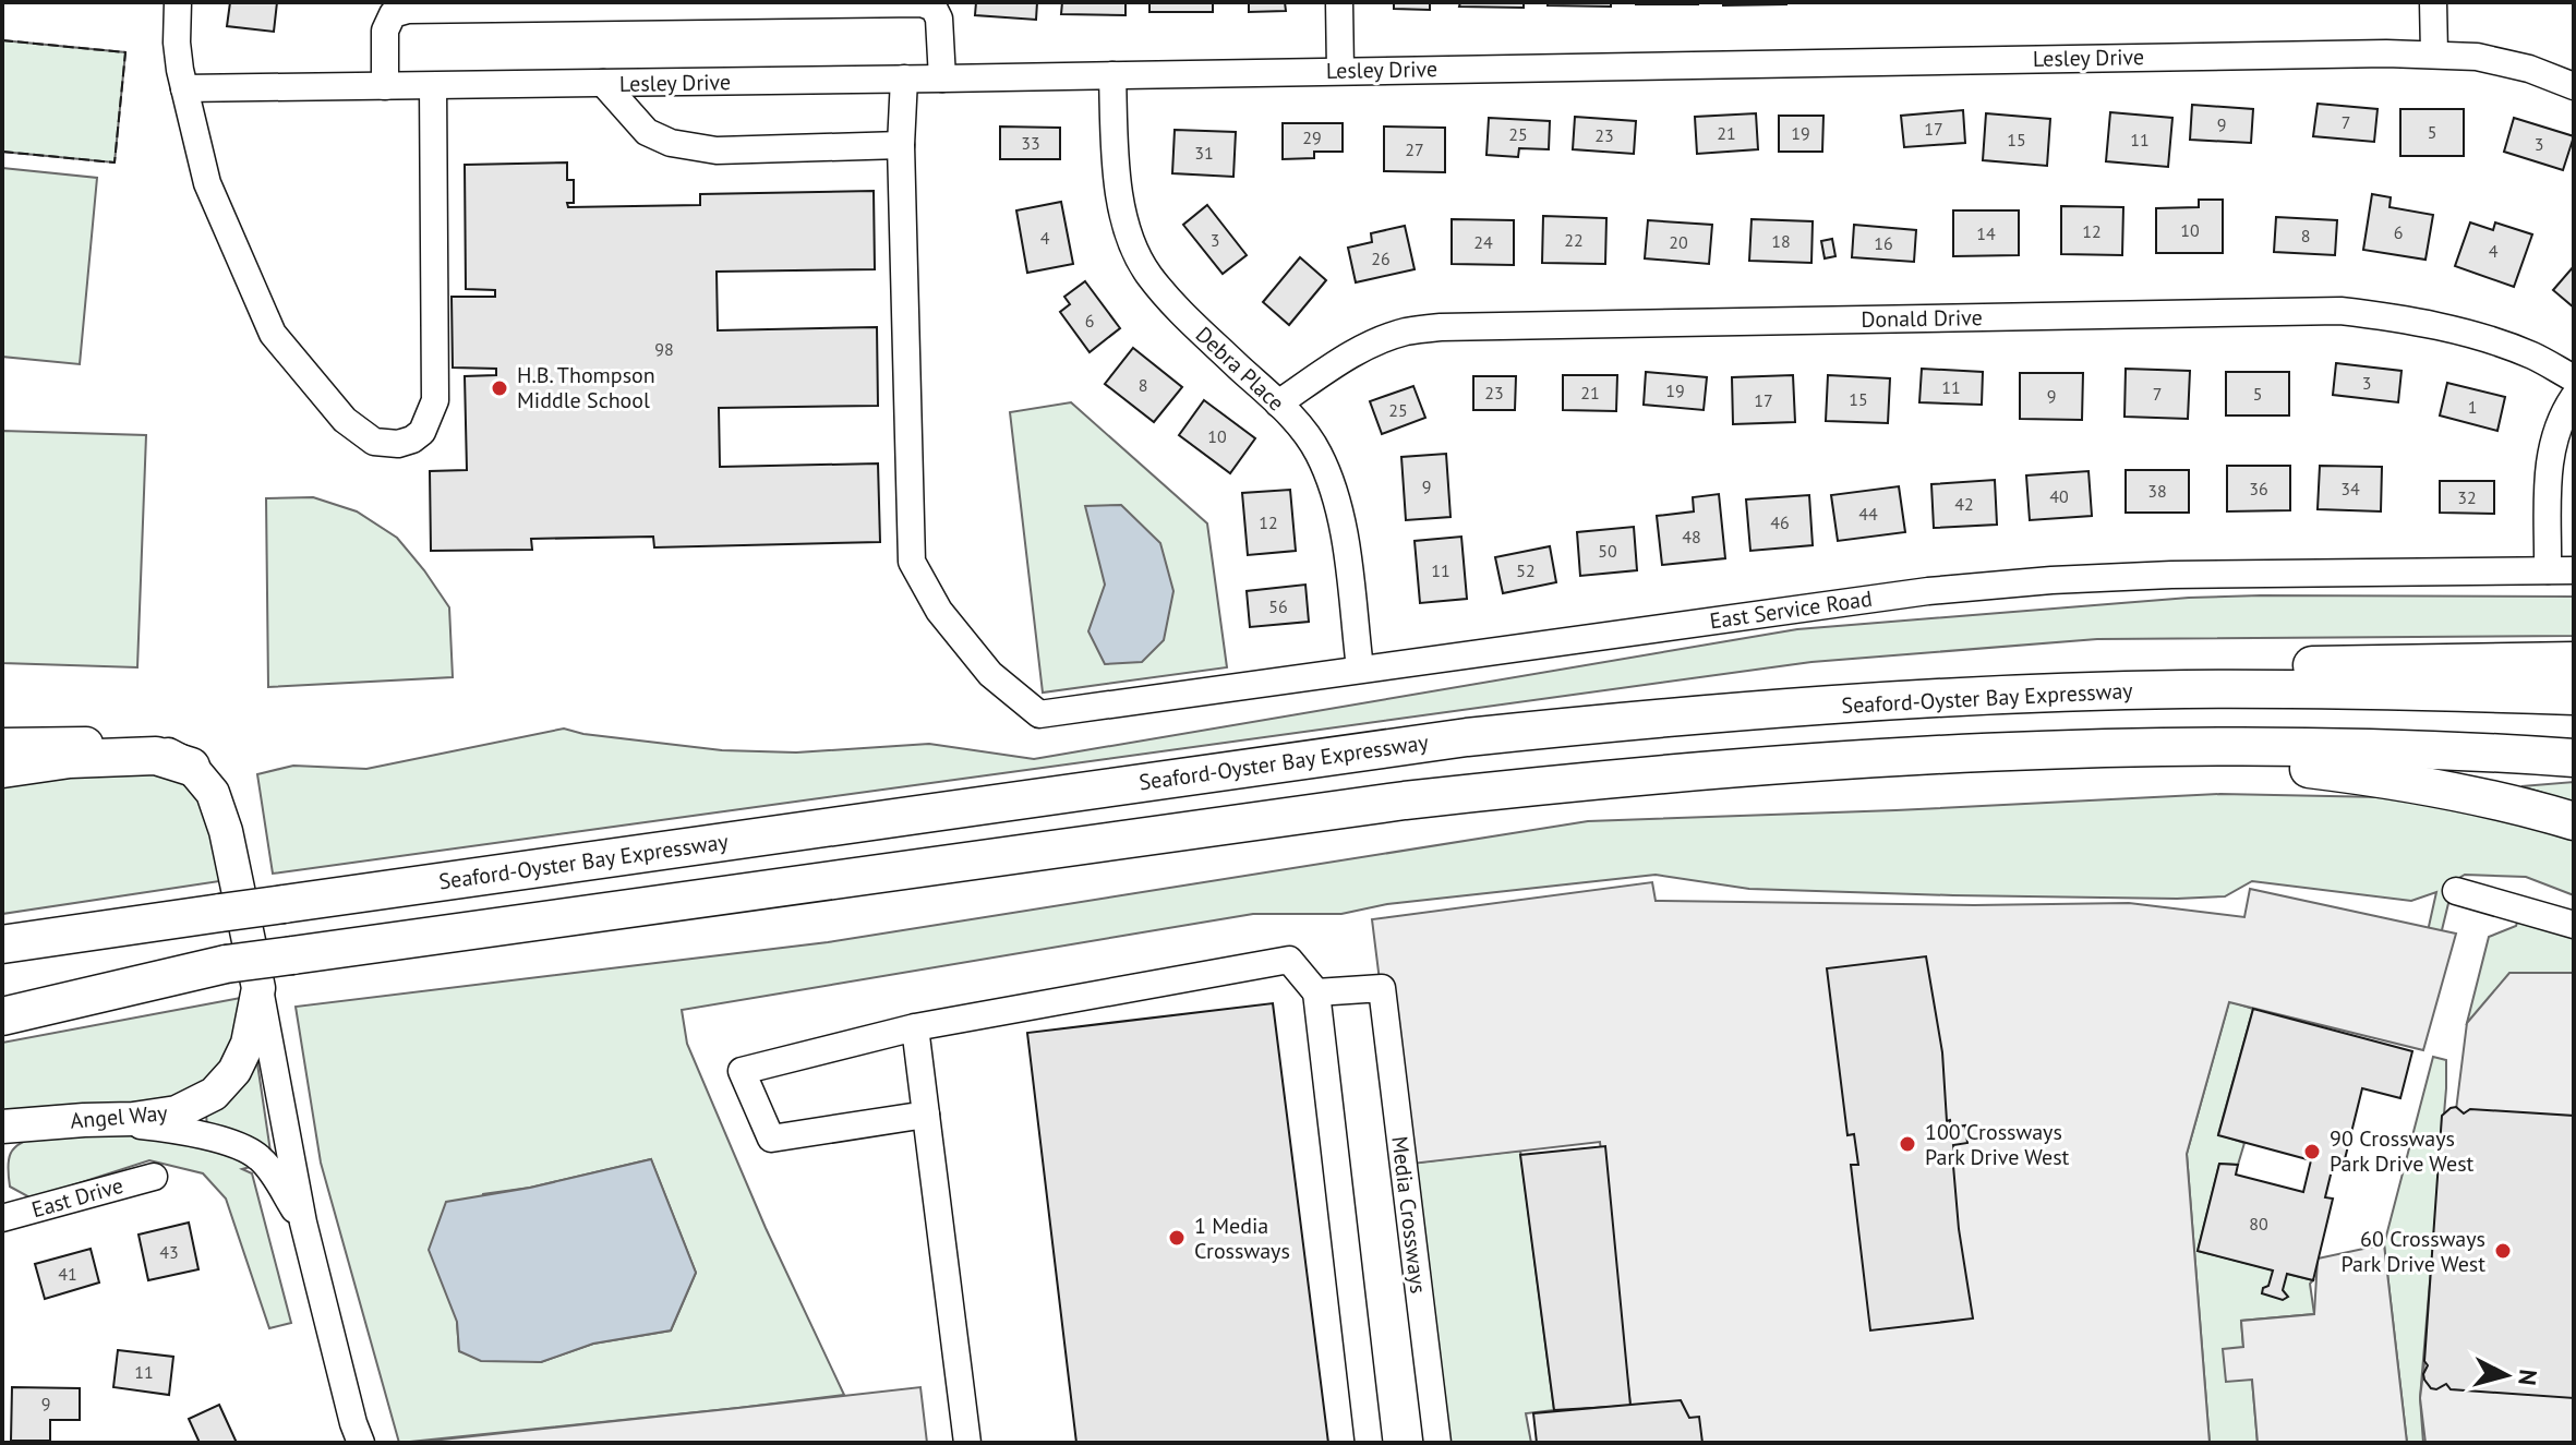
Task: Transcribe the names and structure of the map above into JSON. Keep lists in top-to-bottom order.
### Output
{
  "streets": {
    "highway": ["Seaford-Oyster Bay Expressway"],
    "main road": ["Angel Way"],
    "street": [
      "Lesley Drive",
      "Donald Drive",
      "Debra Place",
      "East Service Road",
      "East Drive",
      "Media Crossways"
    ]
  },
  "crossings": [
    ["Lesley Drive", "Debra Place"],
    ["Donald Drive", "Debra Place"],
    ["Debra Place", "East Service Road"]
  ],
  "places": [
    "H.B. Thompson Middle School",
    "100 Crossways Park Drive West",
    "90 Crossways Park Drive West",
    "1 Media Crossways",
    "60 Crossways Park Drive West"
  ],
  "house_numbers": [
    "7",
    "9",
    "17",
    "5",
    "21",
    "19",
    "25",
    "23",
    "29",
    "15",
    "11",
    "33",
    "3",
    "27",
    "31",
    "10",
    "12",
    "6",
    "14",
    "8",
    "4",
    "3",
    "22",
    "18",
    "24",
    "20",
    "16",
    "4",
    "26",
    "6",
    "98",
    "3",
    "8",
    "11",
    "19",
    "23",
    "21",
    "7",
    "5",
    "9",
    "15",
    "17",
    "1",
    "25",
    "10",
    "9",
    "36",
    "34",
    "38",
    "40",
    "32",
    "42",
    "44",
    "12",
    "46",
    "48",
    "50",
    "11",
    "52",
    "56",
    "80",
    "43",
    "41",
    "11",
    "9"
  ],
  "north": "right"
}
